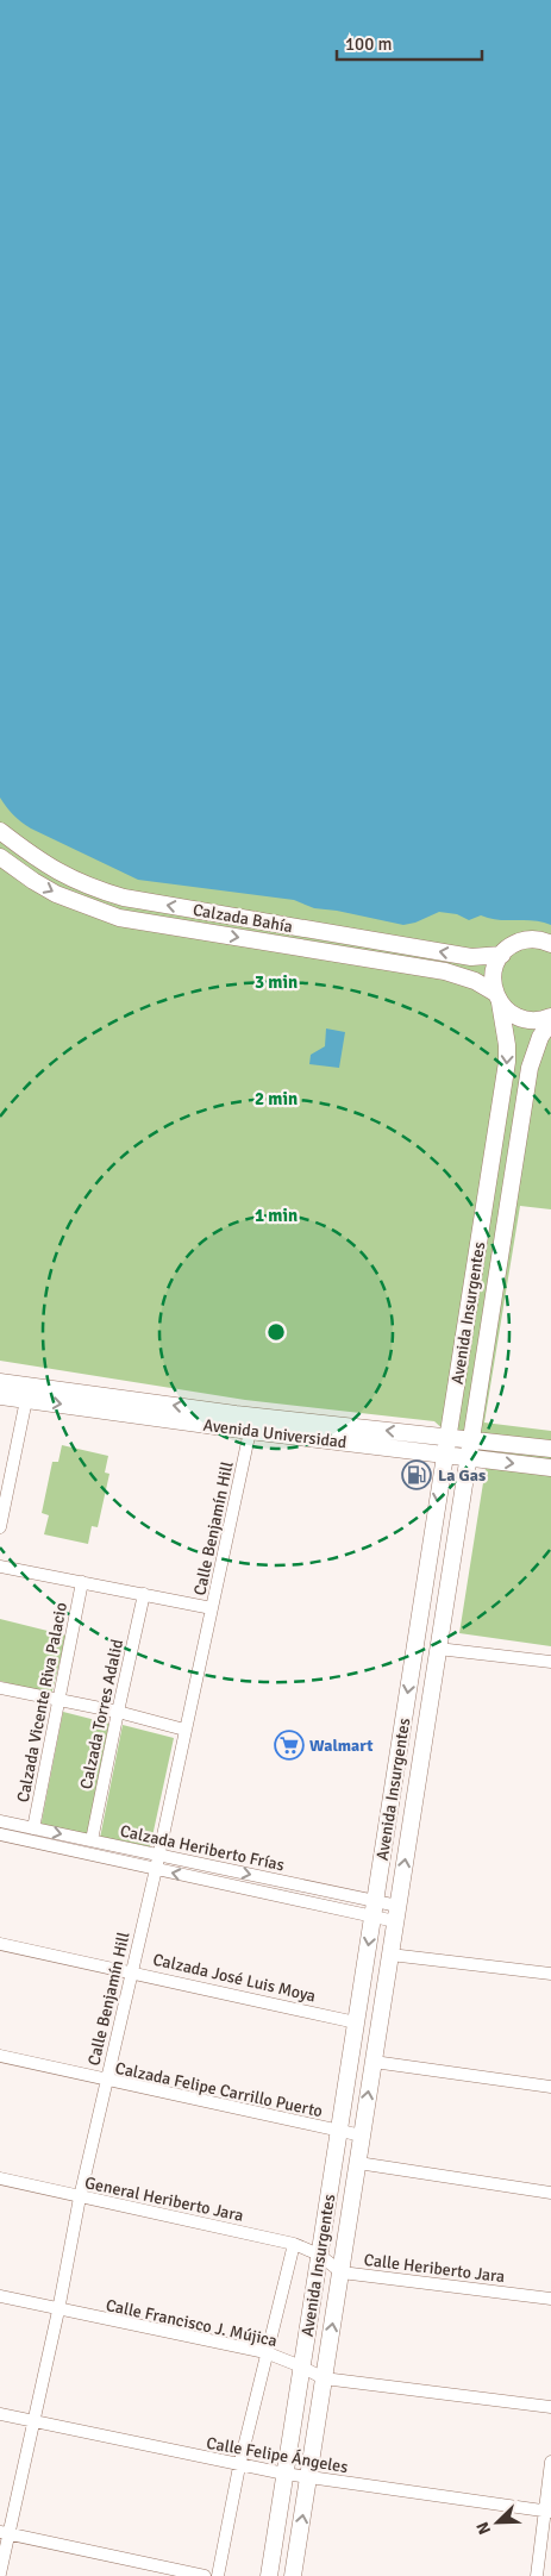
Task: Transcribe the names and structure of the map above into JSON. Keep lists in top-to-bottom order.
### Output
{
  "streets": {
    "main road": ["Calzada Bahía", "Avenida Insurgentes", "Avenida Universidad"],
    "street": [
      "Calle Benjamín Hill",
      "Calzada Vicente Riva Palacio",
      "Calzada Torres Adalid",
      "Calzada Heriberto Frías",
      "Calzada José Luis Moya",
      "Calzada Felipe Carrillo Puerto",
      "General Heriberto Jara",
      "Calle Heriberto Jara",
      "Calle Francisco J. Mújica",
      "Calle Felipe Ángeles"
    ]
  },
  "crossings": [
    ["Calzada Bahía", "Avenida Insurgentes"],
    ["Avenida Insurgentes", "Avenida Universidad"],
    ["Avenida Insurgentes", "Calzada Heriberto Frías"],
    ["Avenida Insurgentes", "Calzada José Luis Moya"],
    ["Avenida Insurgentes", "Calzada Felipe Carrillo Puerto"],
    ["Avenida Insurgentes", "General Heriberto Jara"],
    ["Avenida Insurgentes", "Calle Heriberto Jara"],
    ["Avenida Insurgentes", "Calle Francisco J. Mújica"],
    ["Avenida Insurgentes", "Calle Felipe Ángeles"],
    ["Avenida Universidad", "Calle Benjamín Hill"],
    ["Calle Benjamín Hill", "Calzada Heriberto Frías"],
    ["Calle Benjamín Hill", "Calzada José Luis Moya"],
    ["Calle Benjamín Hill", "Calzada Felipe Carrillo Puerto"],
    ["Calle Benjamín Hill", "General Heriberto Jara"],
    ["Calle Benjamín Hill", "Calle Francisco J. Mújica"],
    ["Calle Benjamín Hill", "Calle Felipe Ángeles"],
    ["Calzada Vicente Riva Palacio", "Calzada Heriberto Frías"],
    ["Calzada Torres Adalid", "Calzada Heriberto Frías"],
    ["General Heriberto Jara", "Calle Heriberto Jara"]
  ],
  "places": {
    "fuel station": ["La Gas"],
    "supermarket": ["Walmart"]
  },
  "scale_bar": "100 m",
  "north": "bottom left",
  "rings": ["3 min", "2 min", "1 min"]
}
